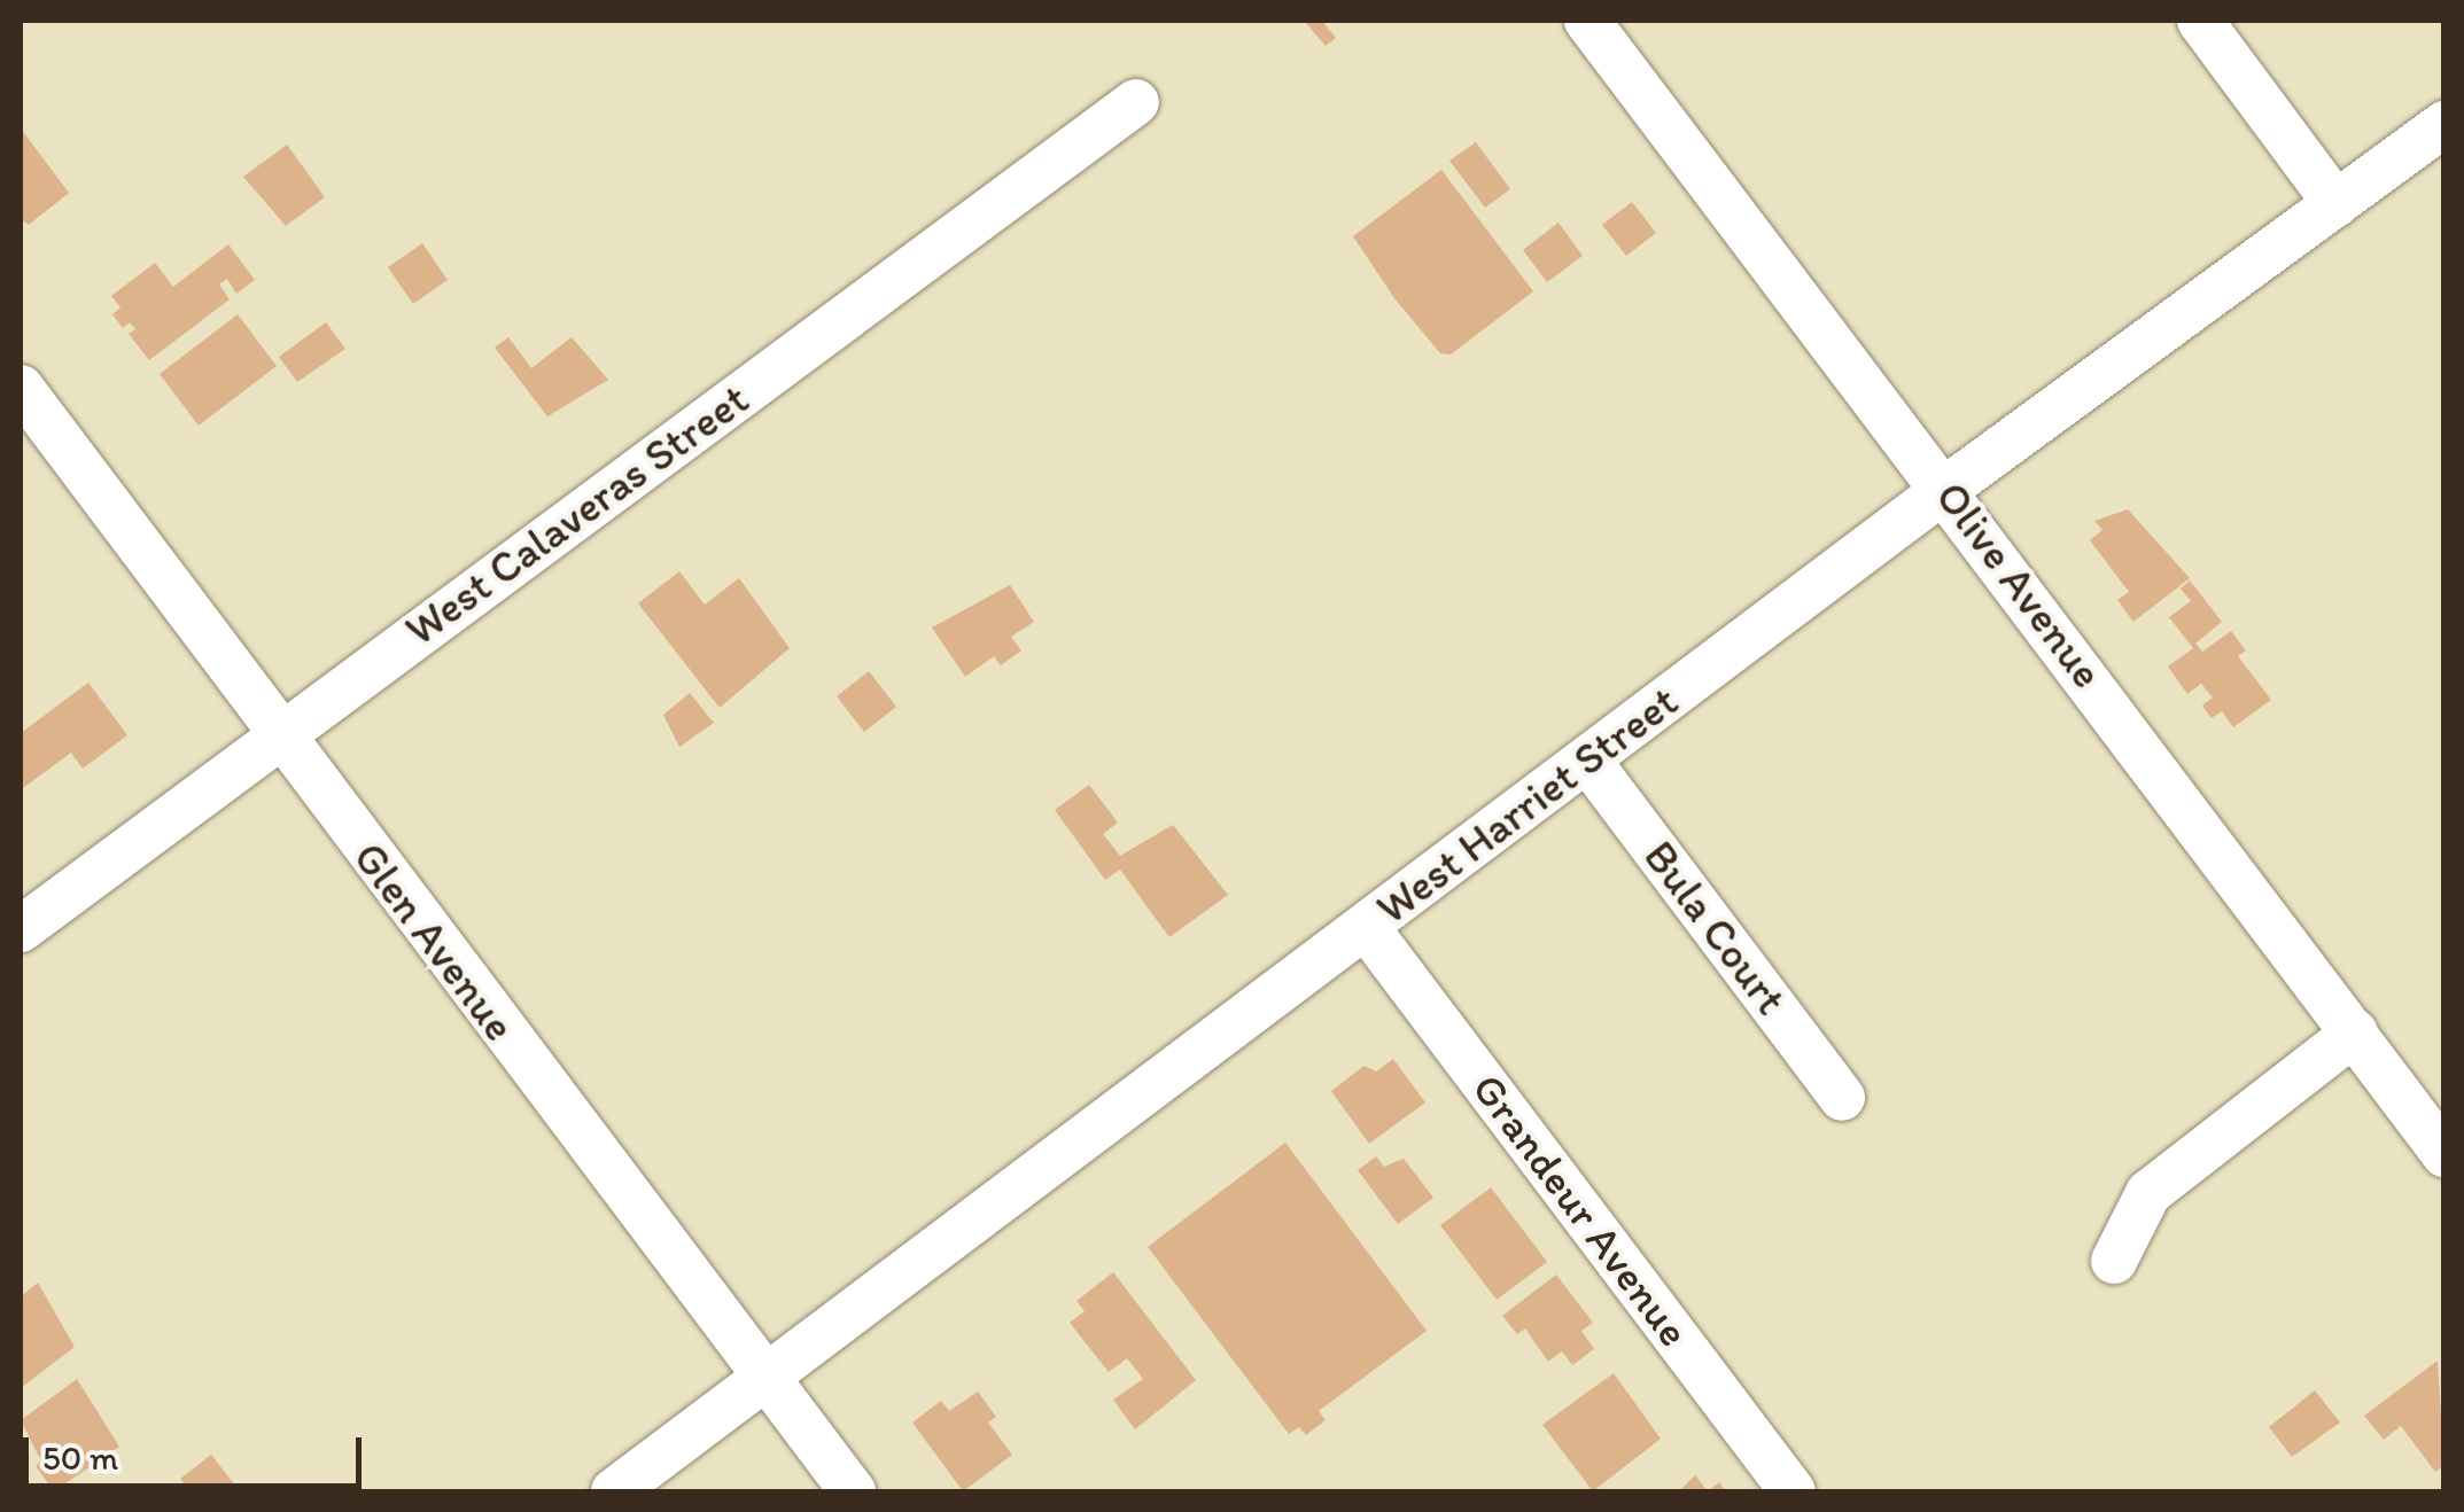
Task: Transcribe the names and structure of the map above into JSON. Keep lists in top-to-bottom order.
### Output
{
  "streets": {
    "street": [
      "West Calaveras Street",
      "Olive Avenue",
      "West Harriet Street",
      "Bula Court",
      "Glen Avenue",
      "Grandeur Avenue"
    ]
  },
  "crossings": [
    ["West Calaveras Street", "Glen Avenue"],
    ["Olive Avenue", "West Harriet Street"],
    ["West Harriet Street", "Bula Court"],
    ["West Harriet Street", "Glen Avenue"],
    ["West Harriet Street", "Grandeur Avenue"]
  ],
  "scale_bar": "50 m"
}
